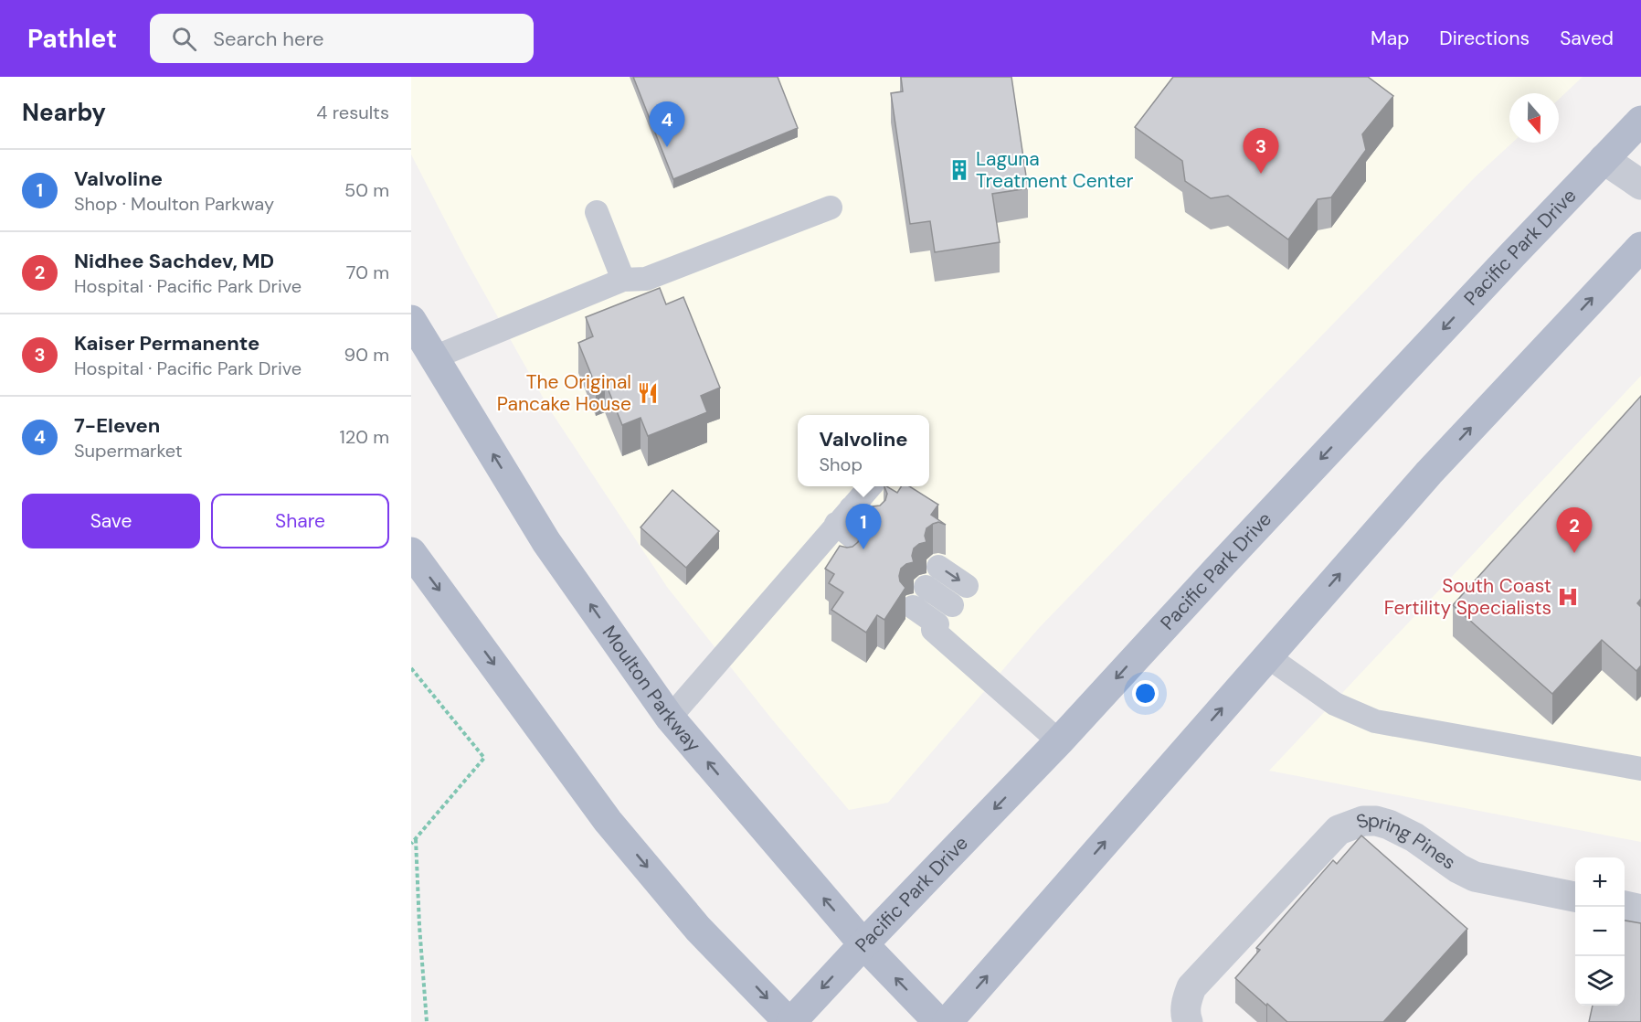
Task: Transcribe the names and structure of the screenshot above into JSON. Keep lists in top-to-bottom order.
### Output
{
  "streets": {
    "main road": ["Pacific Park Drive", "Moulton Parkway"],
    "street": ["Spring Pines"]
  },
  "crossings": [
    ["Pacific Park Drive", "Moulton Parkway"]
  ],
  "places": {
    "building": ["Laguna Treatment Center"],
    "restaurant": ["The Original Pancake House"],
    "hospital": ["South Coast Fertility Specialists"]
  },
  "north": "bottom",
  "page": {
    "header": "Pathlet",
    "search": "Search here",
    "nav": ["Map", "Directions", "Saved"],
    "heading": ["Nearby", "4 results"],
    "pins": [
      "4",
      "3",
      "1",
      "2"
    ],
    "list": [
      {
        "mark": "1",
        "name": "Valvoline",
        "note": "Shop · Moulton Parkway",
        "value": "50 m"
      },
      {
        "mark": "2",
        "name": "Nidhee Sachdev, MD",
        "note": "Hospital · Pacific Park Drive",
        "value": "70 m"
      },
      {
        "mark": "3",
        "name": "Kaiser Permanente",
        "note": "Hospital · Pacific Park Drive",
        "value": "90 m"
      },
      {
        "mark": "4",
        "name": "7-Eleven",
        "note": "Supermarket",
        "value": "120 m"
      }
    ],
    "popup": ["Valvoline", "Shop"],
    "buttons": ["Save", "Share"],
    "map_buttons": ["+", "−"]
  }
}
